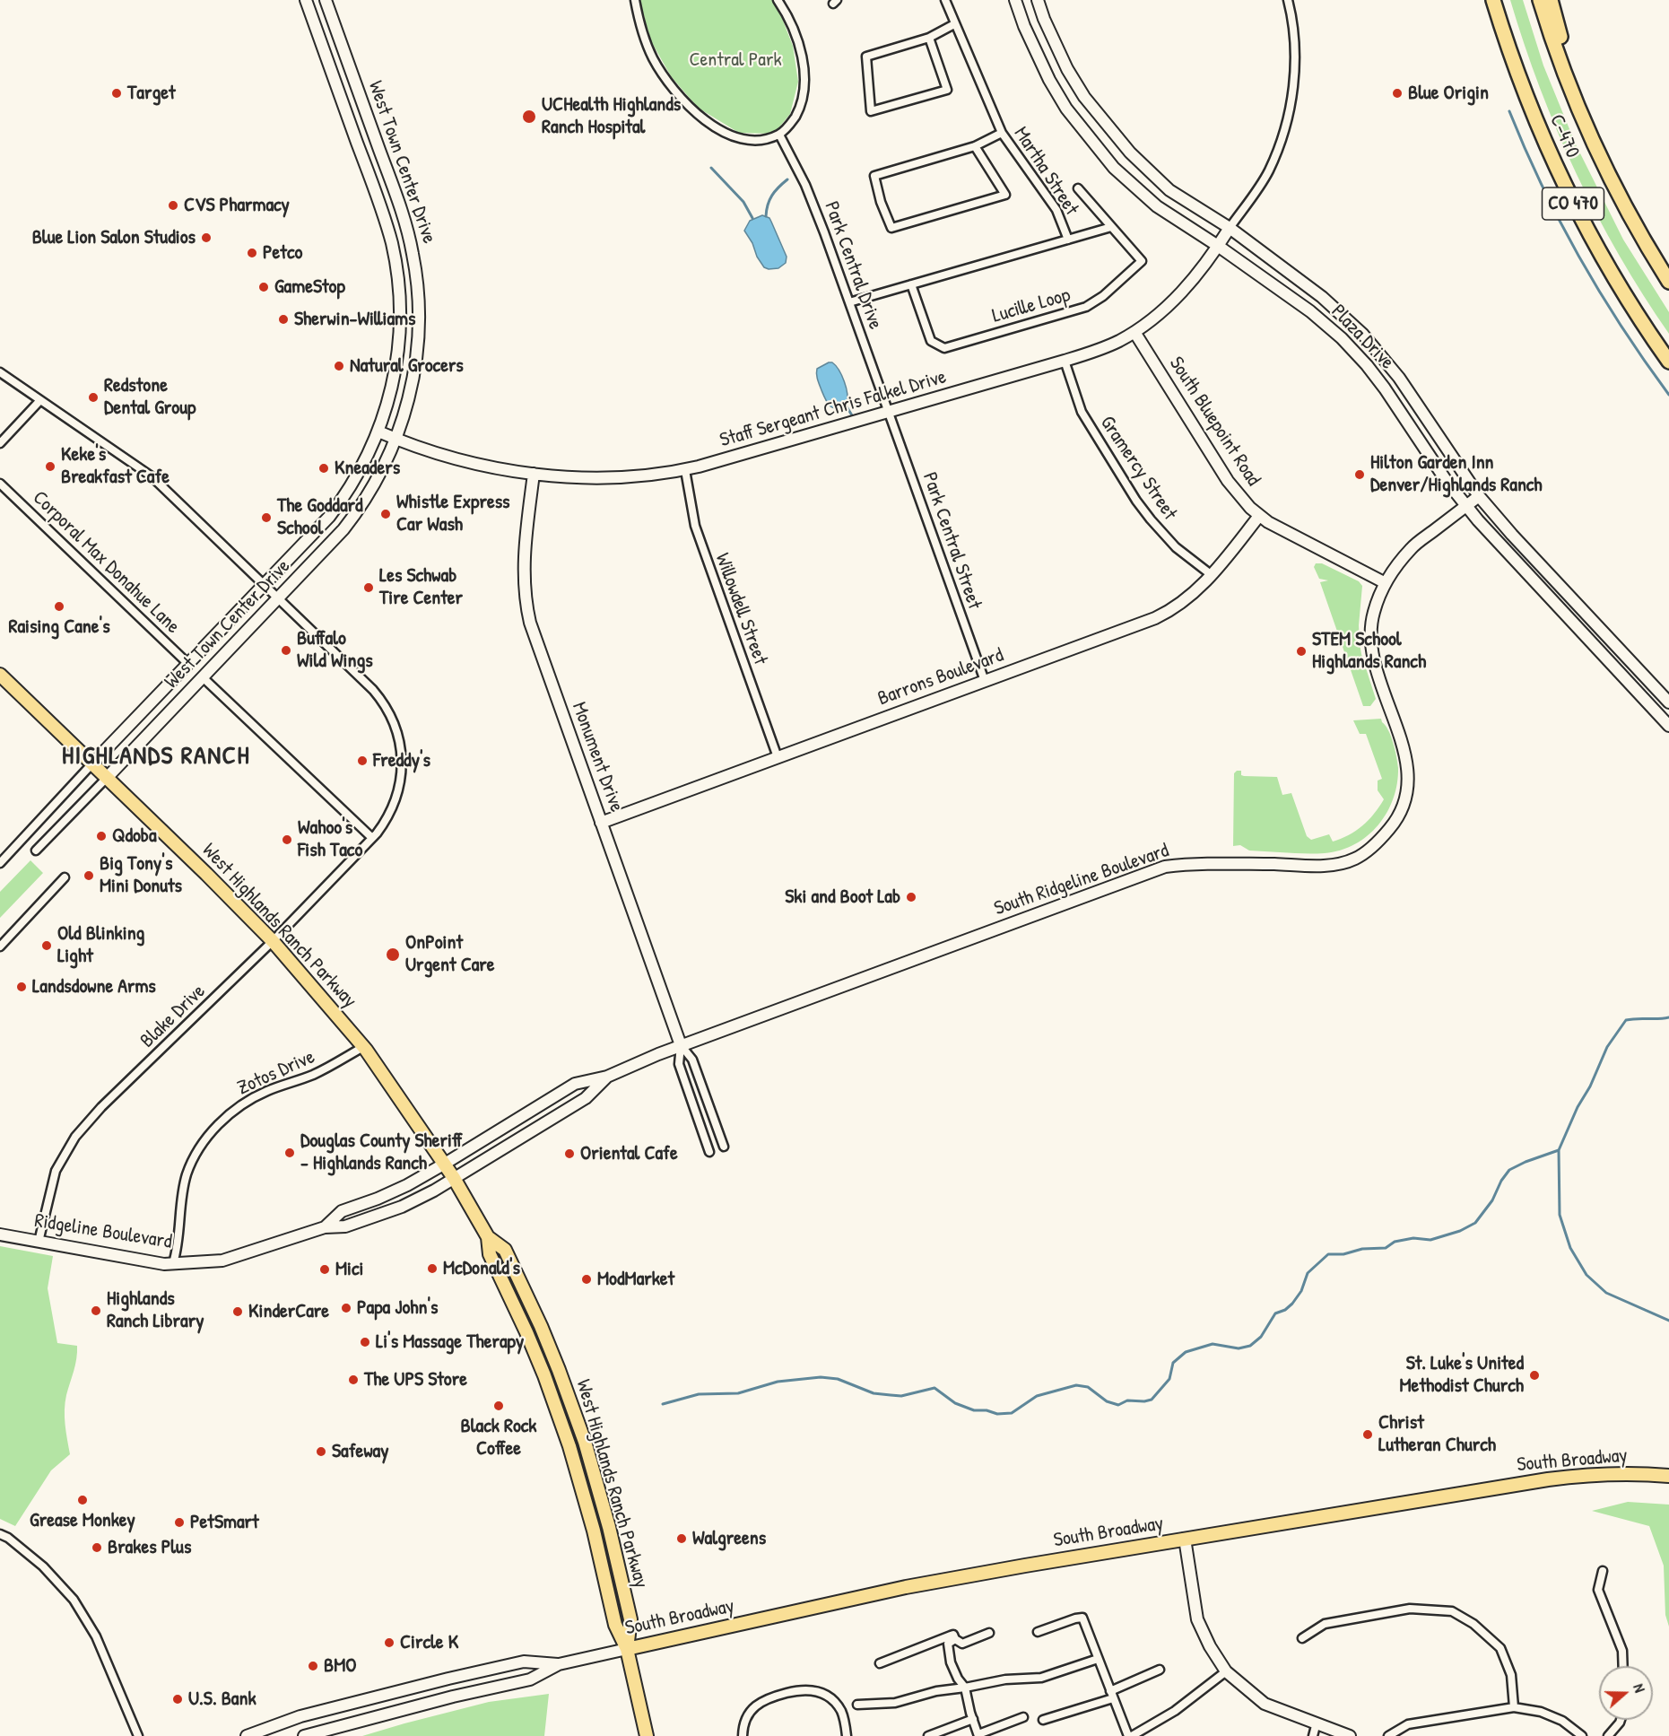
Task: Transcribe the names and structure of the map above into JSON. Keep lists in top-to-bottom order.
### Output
{
  "streets": {
    "highway": ["C-470", "CO 470"],
    "main road": ["West Highlands Ranch Parkway", "South Broadway"],
    "street": [
      "West Town Center Drive",
      "Martha Street",
      "Park Central Drive",
      "Lucille Loop",
      "Plaza Drive",
      "Staff Sergeant Chris Falkel Drive",
      "South Bluepoint Road",
      "Gramercy Street",
      "Park Central Street",
      "Corporal Max Donahue Lane",
      "Willowdell Street",
      "Barrons Boulevard",
      "Monument Drive",
      "South Ridgeline Boulevard",
      "Blake Drive",
      "Zotos Drive",
      "Ridgeline Boulevard"
    ]
  },
  "crossings": [
    ["West Town Center Drive", "Staff Sergeant Chris Falkel Drive"],
    ["West Town Center Drive", "Corporal Max Donahue Lane"],
    ["West Town Center Drive", "West Highlands Ranch Parkway"],
    ["West Town Center Drive", "Blake Drive"],
    ["Martha Street", "Park Central Drive"],
    ["Martha Street", "Lucille Loop"],
    ["Park Central Drive", "Staff Sergeant Chris Falkel Drive"],
    ["Park Central Drive", "Park Central Street"],
    ["Plaza Drive", "Staff Sergeant Chris Falkel Drive"],
    ["Plaza Drive", "South Ridgeline Boulevard"],
    ["Staff Sergeant Chris Falkel Drive", "South Bluepoint Road"],
    ["Staff Sergeant Chris Falkel Drive", "Gramercy Street"],
    ["Staff Sergeant Chris Falkel Drive", "Park Central Street"],
    ["Staff Sergeant Chris Falkel Drive", "Willowdell Street"],
    ["Staff Sergeant Chris Falkel Drive", "Monument Drive"],
    ["South Bluepoint Road", "Barrons Boulevard"],
    ["South Bluepoint Road", "South Ridgeline Boulevard"],
    ["Gramercy Street", "Barrons Boulevard"],
    ["Park Central Street", "Barrons Boulevard"],
    ["Willowdell Street", "Barrons Boulevard"],
    ["Barrons Boulevard", "Monument Drive"],
    ["Monument Drive", "South Ridgeline Boulevard"],
    ["South Ridgeline Boulevard", "West Highlands Ranch Parkway"],
    ["South Ridgeline Boulevard", "Ridgeline Boulevard"],
    ["West Highlands Ranch Parkway", "Blake Drive"],
    ["West Highlands Ranch Parkway", "Zotos Drive"],
    ["West Highlands Ranch Parkway", "Ridgeline Boulevard"],
    ["West Highlands Ranch Parkway", "South Broadway"],
    ["Blake Drive", "Ridgeline Boulevard"],
    ["Zotos Drive", "Ridgeline Boulevard"]
  ],
  "districts": ["HIGHLANDS RANCH"],
  "parks": ["Central Park"],
  "places": [
    "Target",
    "Blue Origin",
    "UCHealth Highlands Ranch Hospital",
    "CVS Pharmacy",
    "Blue Lion Salon Studios",
    "Petco",
    "GameStop",
    "Sherwin-Williams",
    "Natural Grocers",
    "Redstone Dental Group",
    "Keke's Breakfast Cafe",
    "Kneaders",
    "Hilton Garden Inn Denver/Highlands Ranch",
    "Whistle Express Car Wash",
    "The Goddard School",
    "Les Schwab Tire Center",
    "Raising Cane's",
    "Buffalo Wild Wings",
    "STEM School Highlands Ranch",
    "Freddy's",
    "Qdoba",
    "Wahoo's Fish Taco",
    "Big Tony's Mini Donuts",
    "Ski and Boot Lab",
    "Old Blinking Light",
    "OnPoint Urgent Care",
    "Landsdowne Arms",
    "Douglas County Sheriff - Highlands Ranch",
    "Oriental Cafe",
    "McDonald's",
    "Mici",
    "ModMarket",
    "Papa John's",
    "Highlands Ranch Library",
    "KinderCare",
    "Li's Massage Therapy",
    "St. Luke's United Methodist Church",
    "The UPS Store",
    "Black Rock Coffee",
    "Christ Lutheran Church",
    "Safeway",
    "Grease Monkey",
    "PetSmart",
    "Walgreens",
    "Brakes Plus",
    "Circle K",
    "BMO",
    "U.S. Bank"
  ],
  "north": "right"
}
